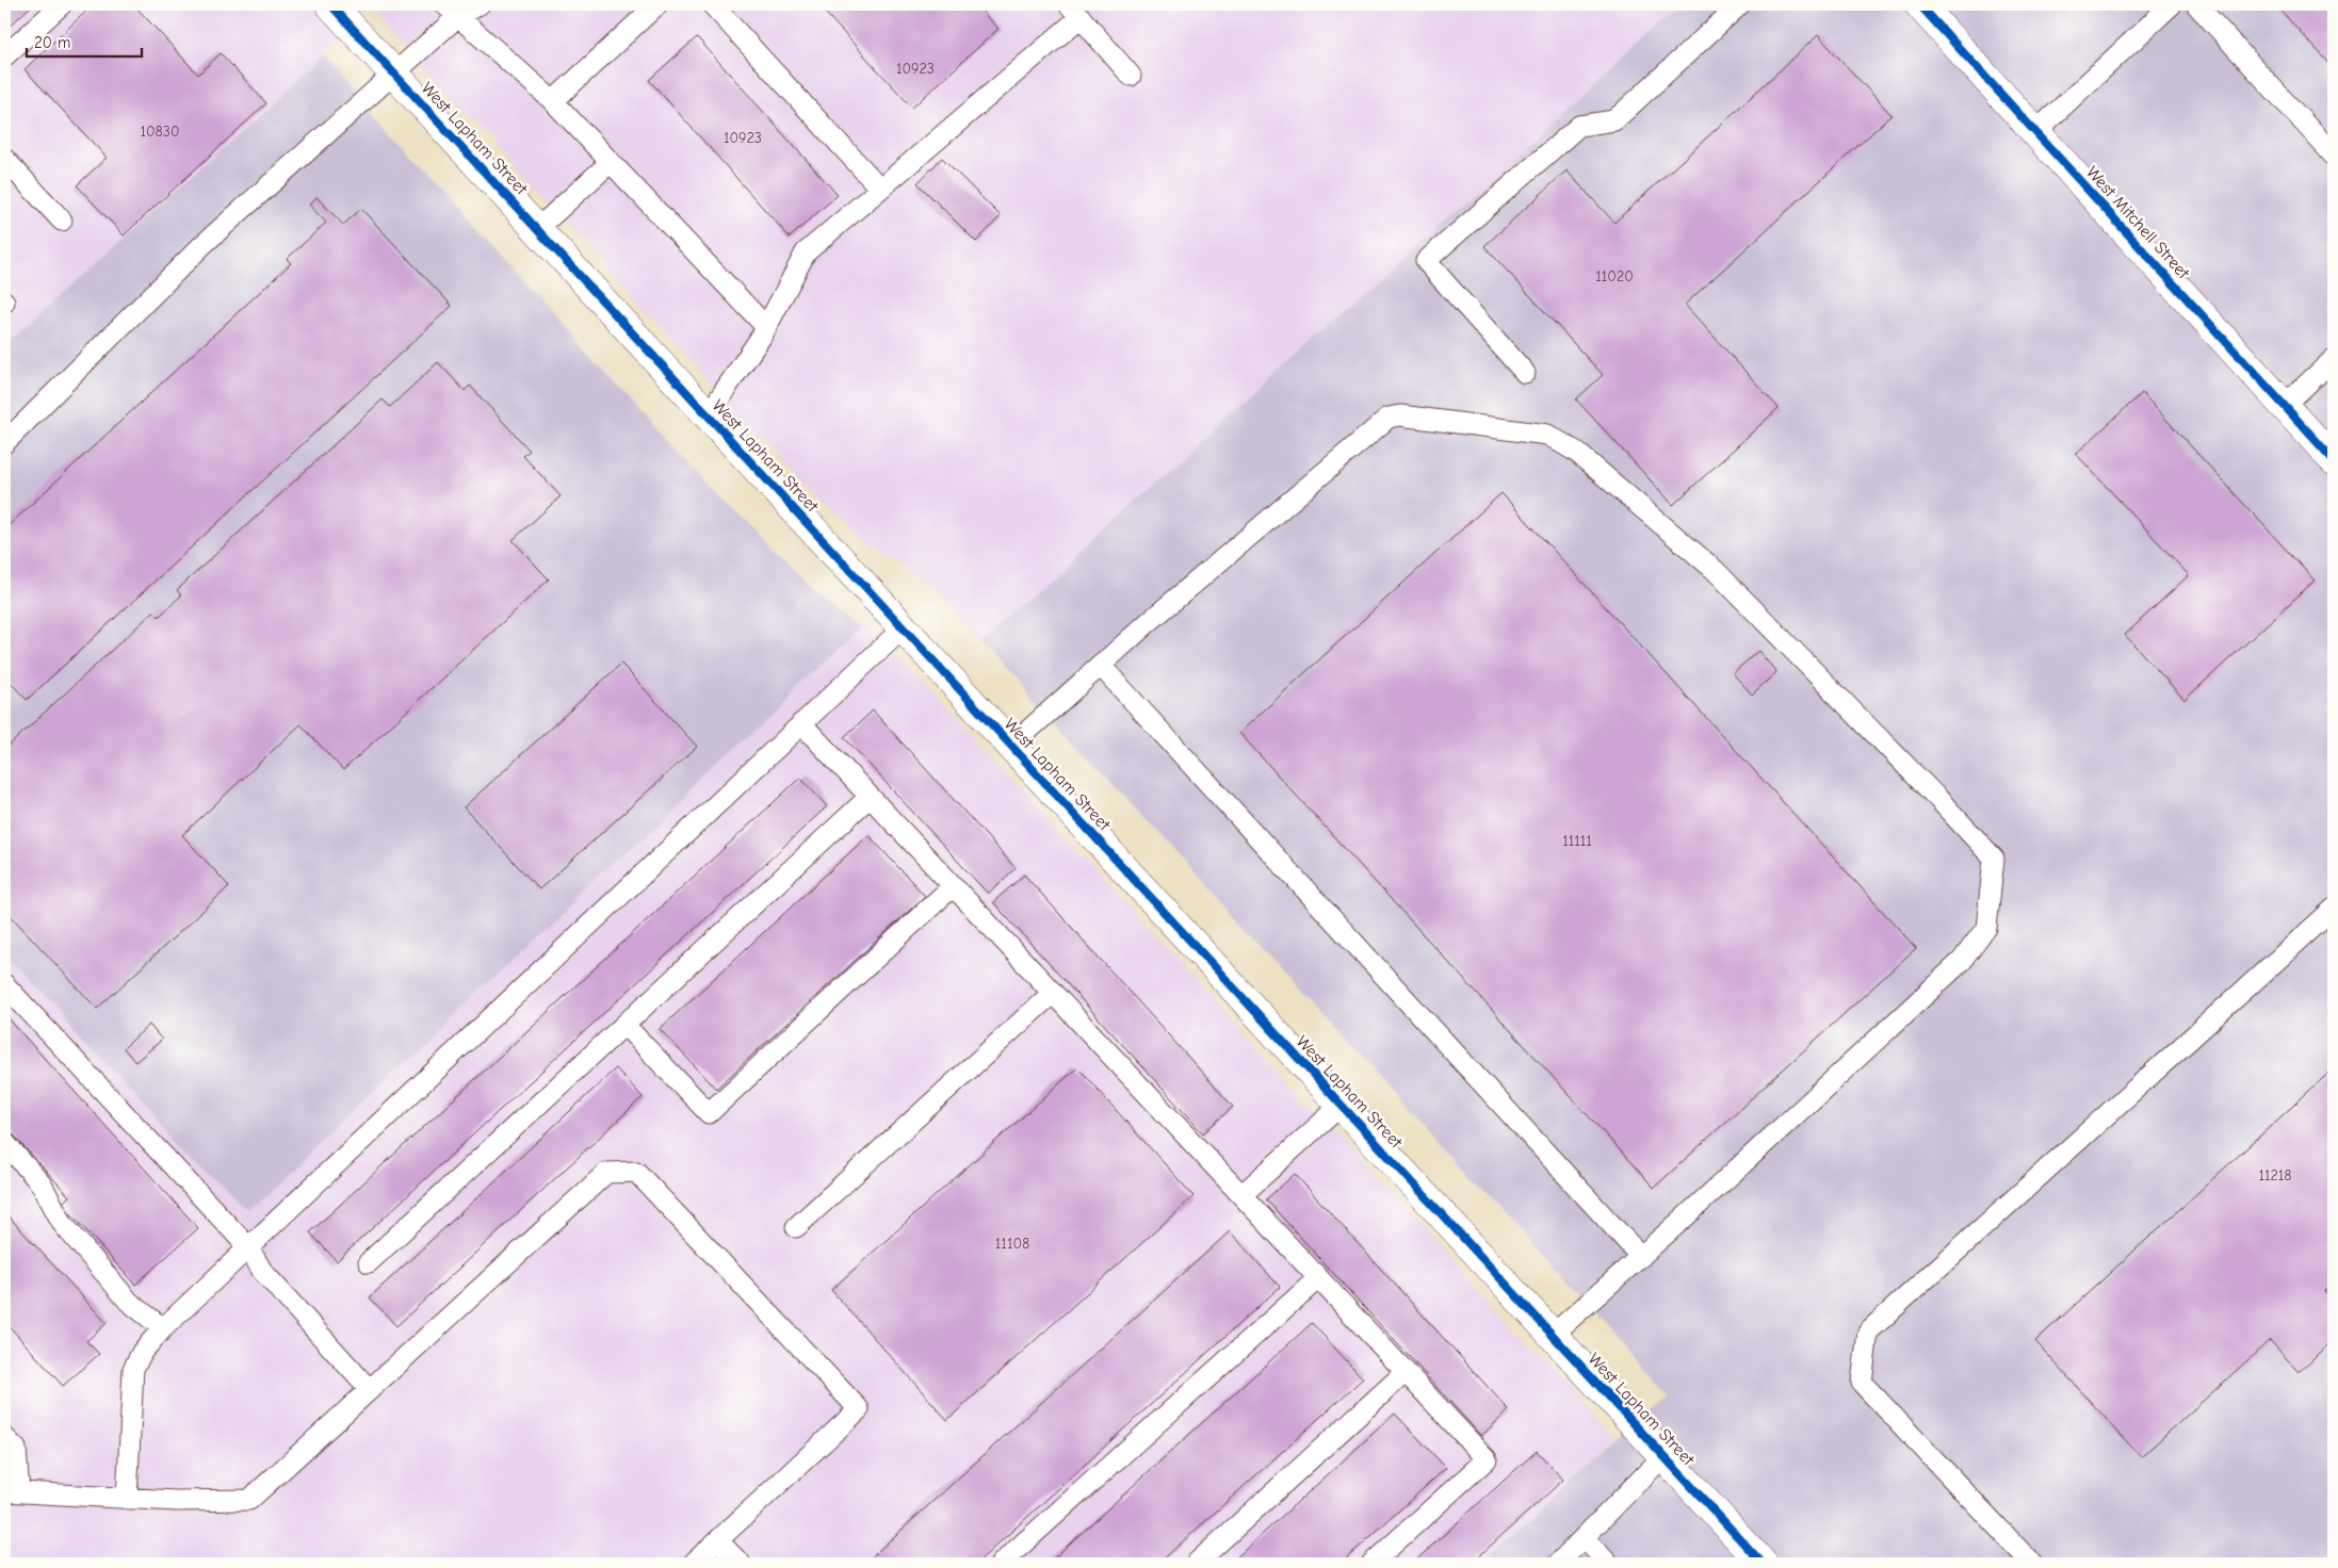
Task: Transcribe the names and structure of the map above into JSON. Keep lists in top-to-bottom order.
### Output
{
  "streets": {
    "street": ["West Lapham Street", "West Mitchell Street"]
  },
  "house_numbers": [
    "10923",
    "10830",
    "10923",
    "11020",
    "11111",
    "11218",
    "11108"
  ],
  "scale_bar": "20 m"
}
